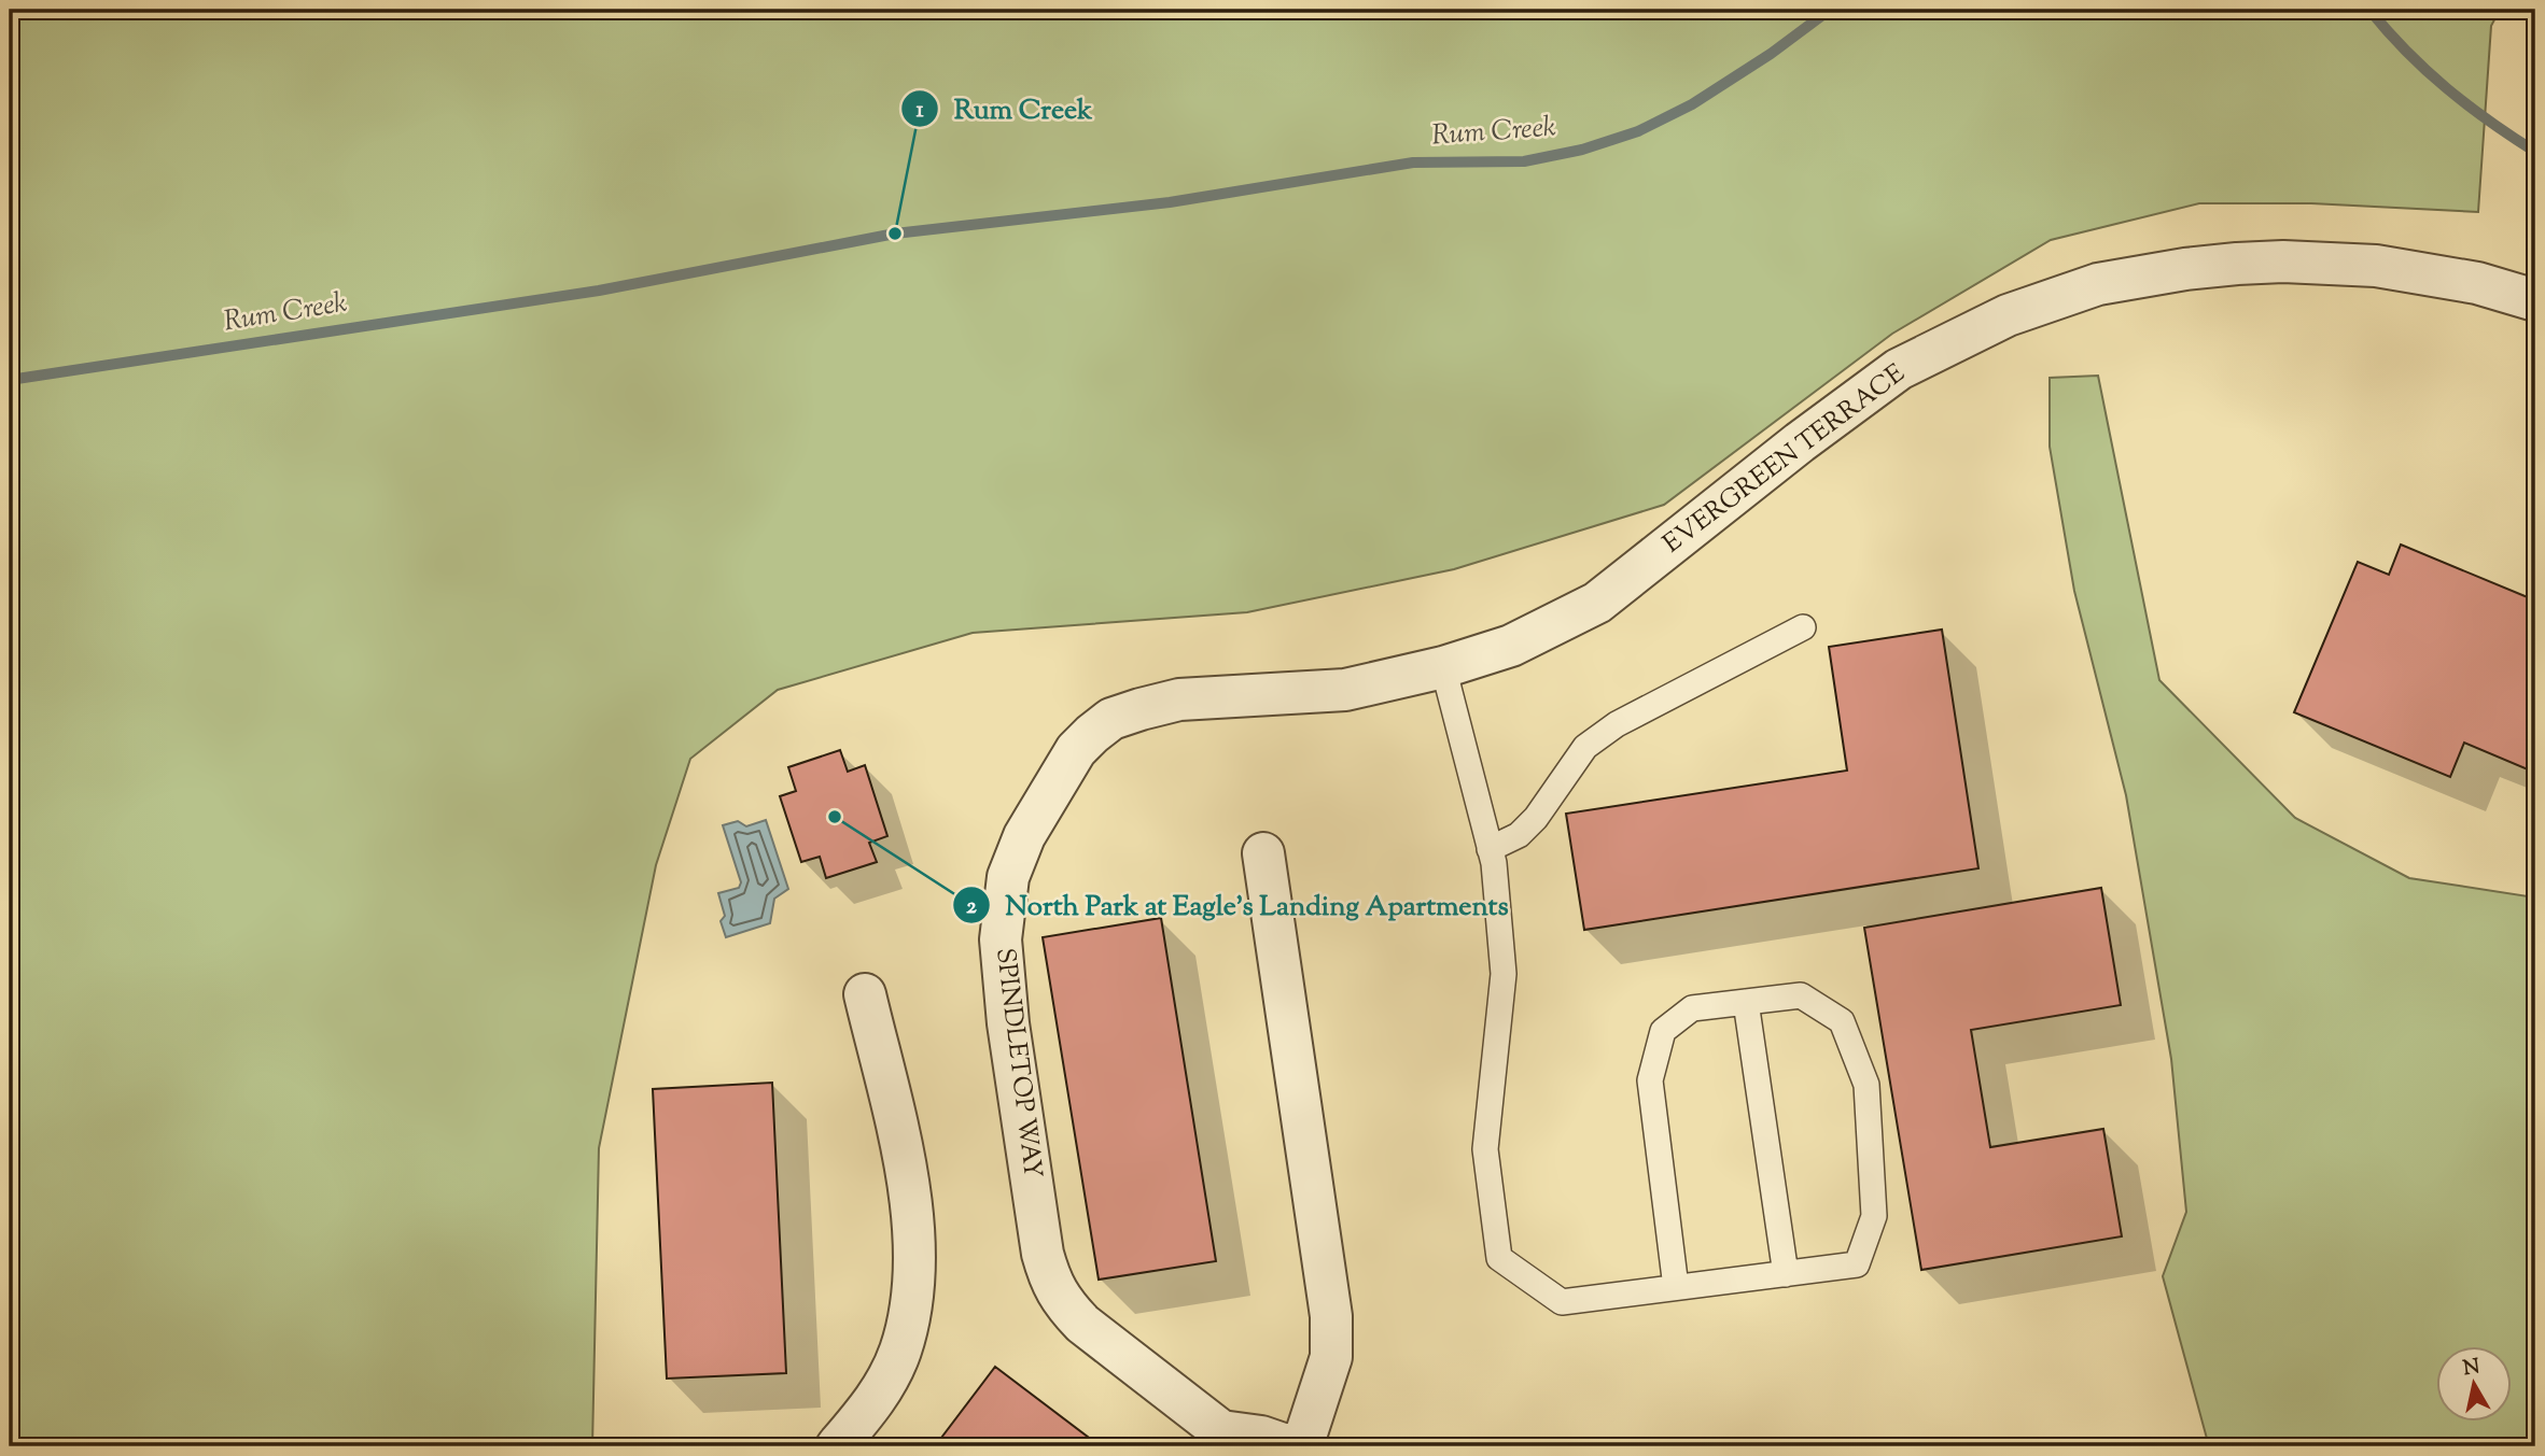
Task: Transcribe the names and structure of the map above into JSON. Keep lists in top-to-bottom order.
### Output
{
  "streets": {
    "street": ["EVERGREEN TERRACE", "SPINDLETOP WAY"]
  },
  "crossings": [
    ["EVERGREEN TERRACE", "SPINDLETOP WAY"]
  ],
  "water": ["Rum Creek"],
  "places": ["Rum Creek", "North Park at Eagle's Landing Apartments"],
  "north": "top"
}
